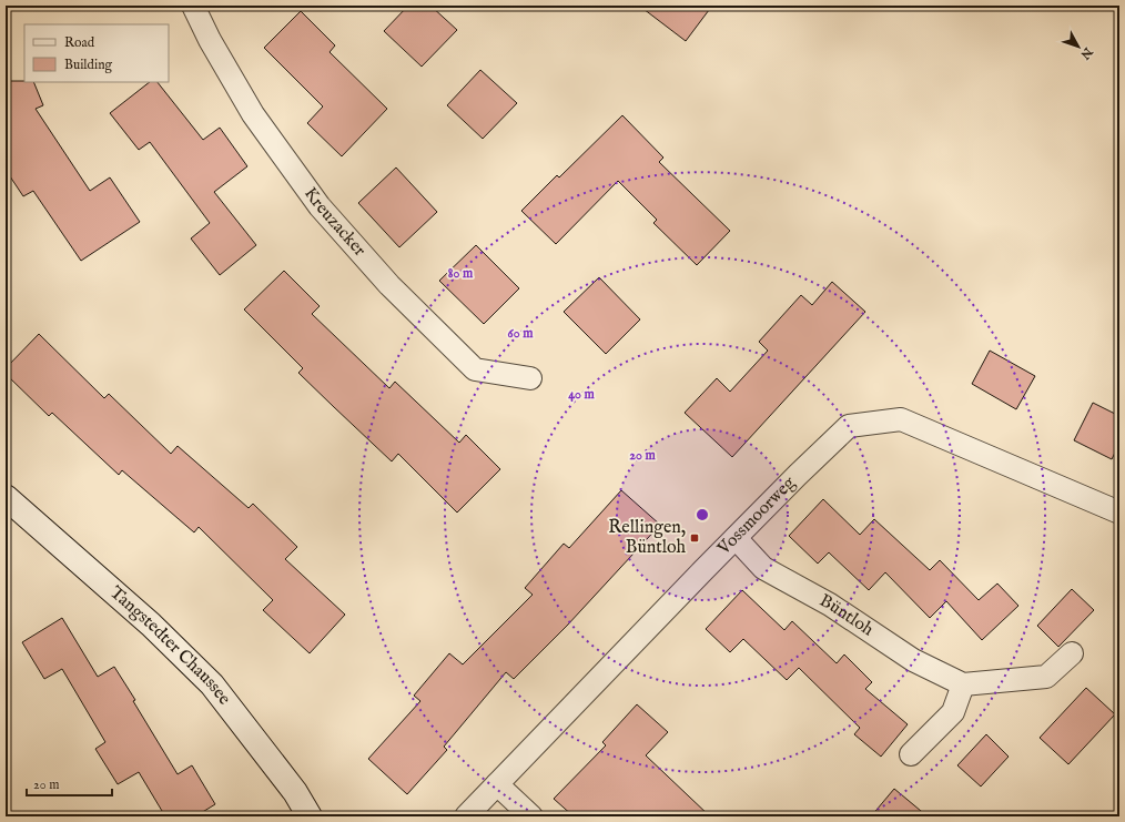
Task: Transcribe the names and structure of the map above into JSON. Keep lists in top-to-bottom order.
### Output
{
  "streets": {
    "main road": ["Tangstedter Chaussee"],
    "street": ["Kreuzacker", "Vossmoorweg", "Büntloh"]
  },
  "crossings": [
    ["Vossmoorweg", "Büntloh"]
  ],
  "places": {
    "transit": ["Rellingen, Büntloh"]
  },
  "legend": ["Road", "Building"],
  "scale_bar": "20 m",
  "north": "bottom right",
  "rings": [
    "80 m",
    "60 m",
    "40 m",
    "20 m"
  ]
}
